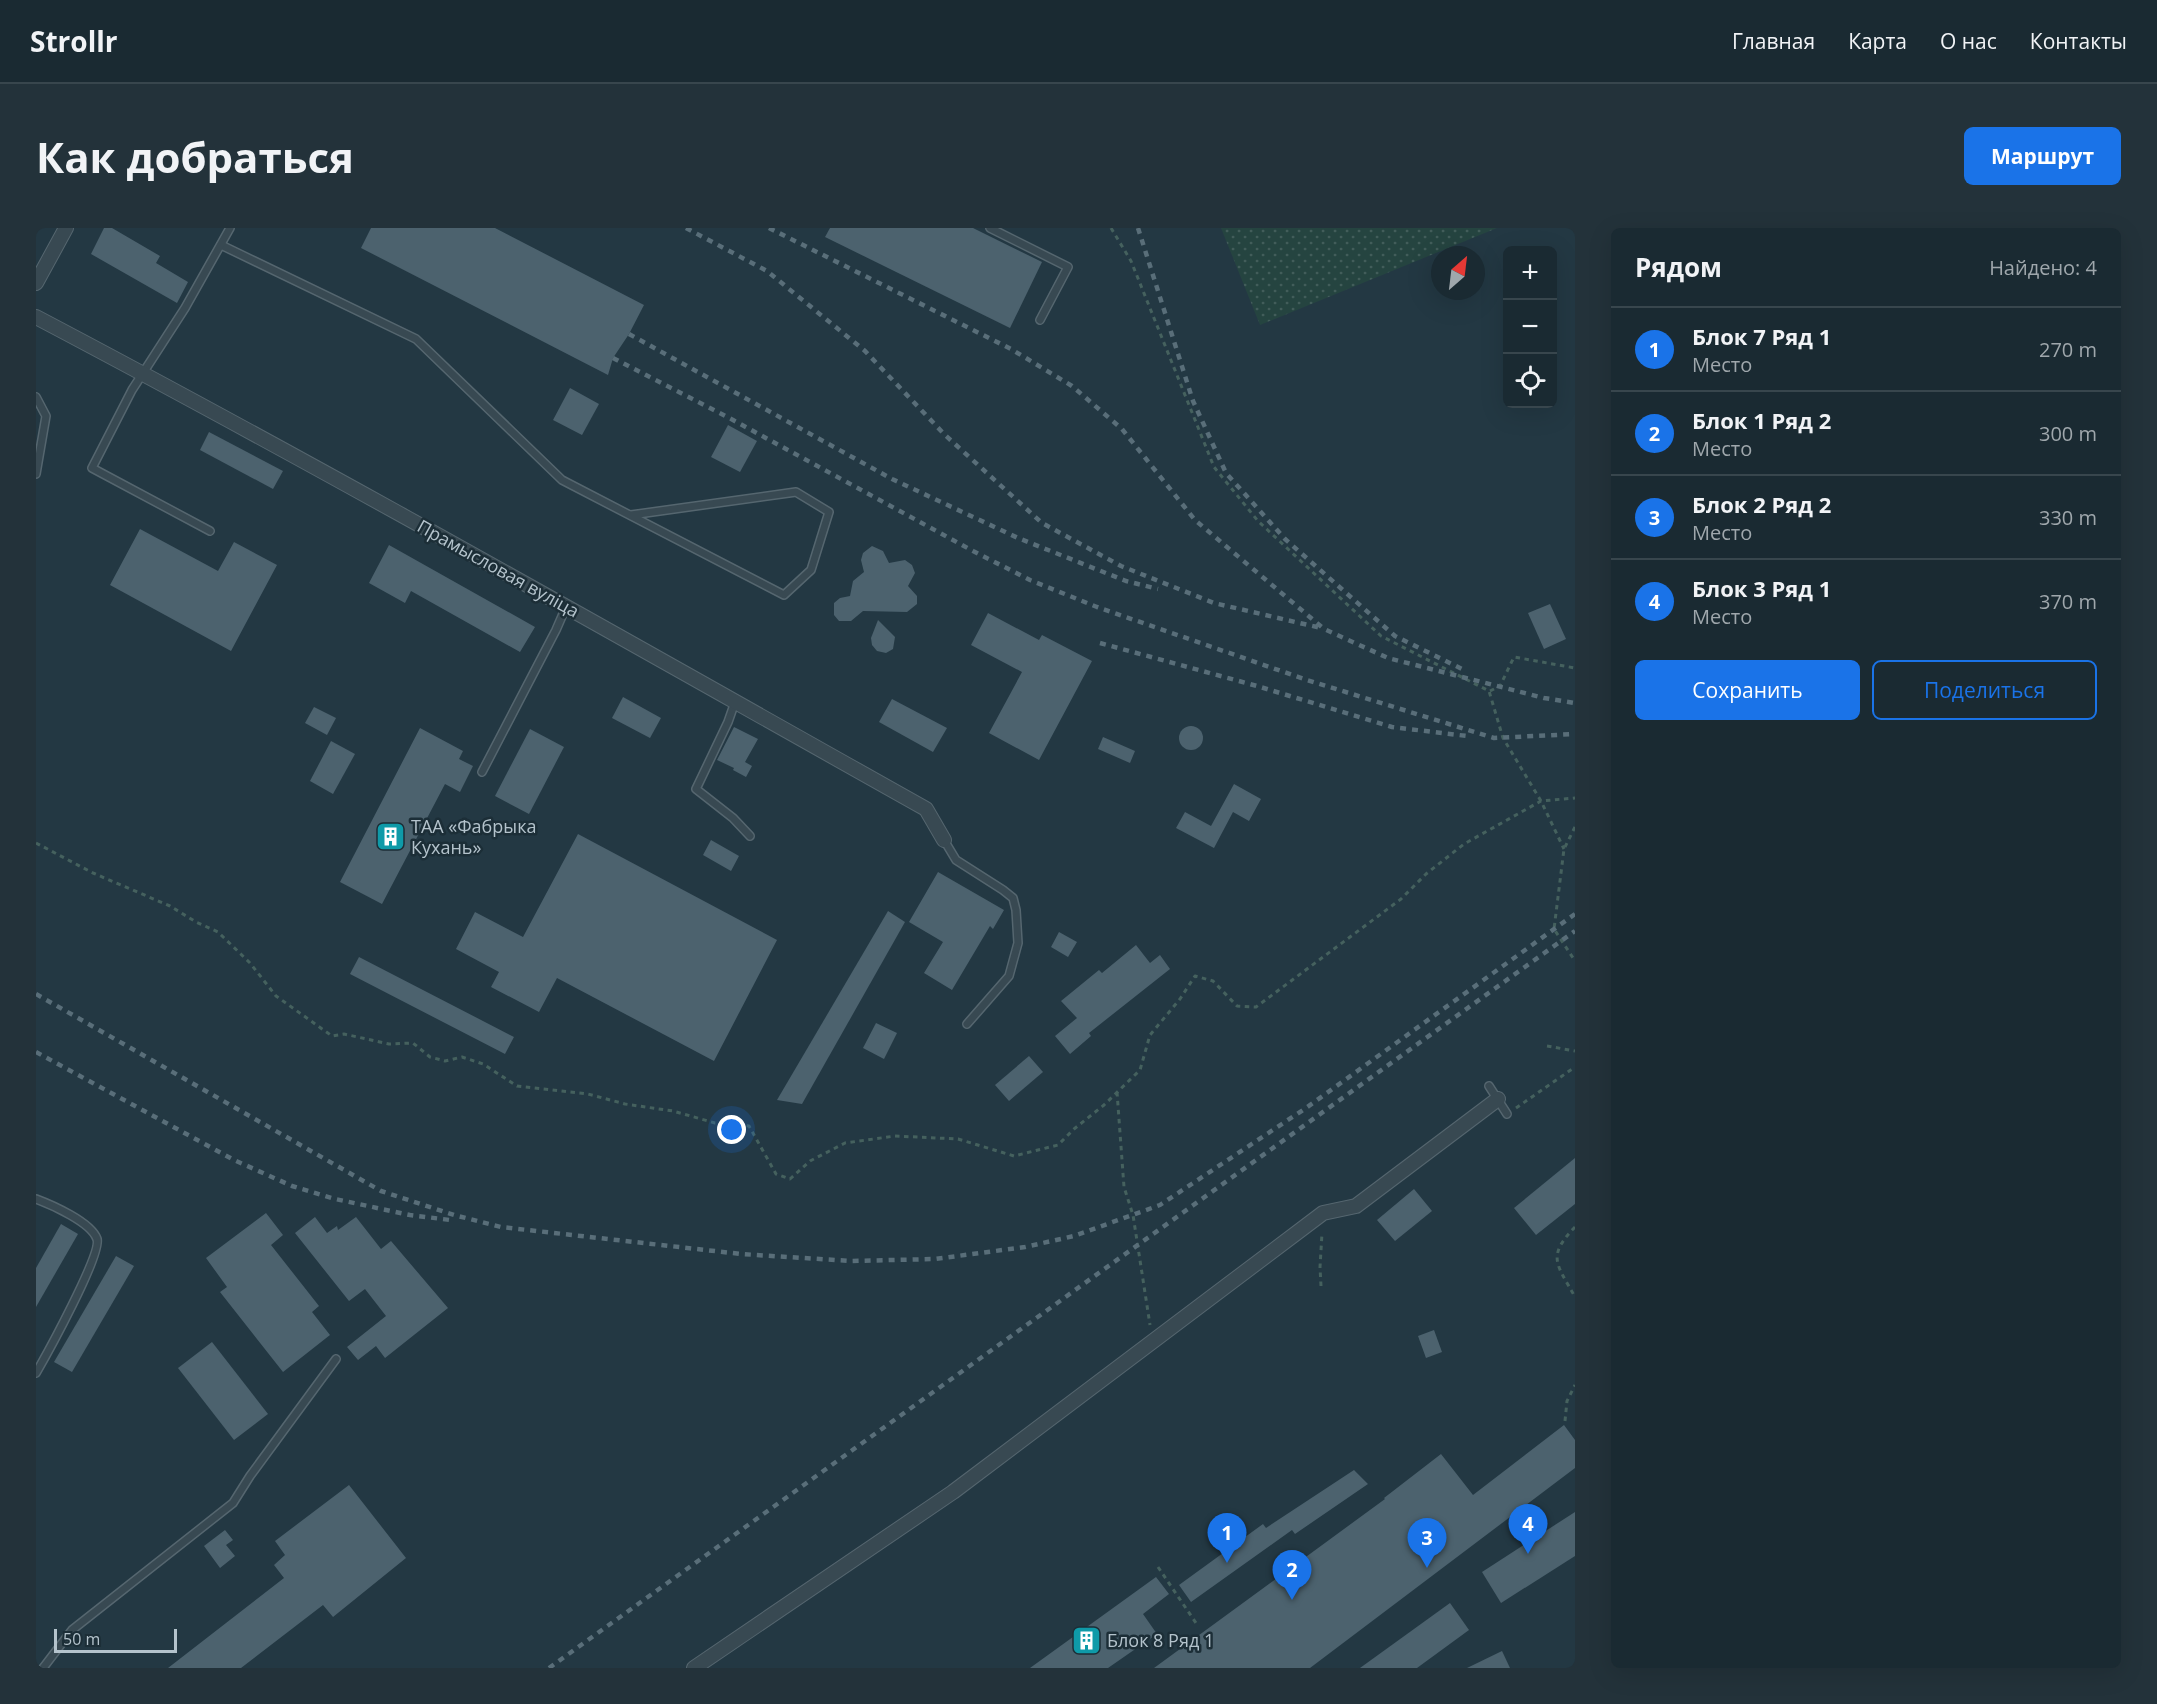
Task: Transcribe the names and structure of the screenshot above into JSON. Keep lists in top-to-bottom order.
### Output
{
  "streets": {
    "street": ["Прамысловая вуліца"]
  },
  "places": {
    "building": ["ТАА «Фабрыка Кухань»", "Блок 8 Ряд 1"]
  },
  "scale_bar": "50 m",
  "north": "top right",
  "page": {
    "header": "Strollr",
    "nav": [
      "Главная",
      "Карта",
      "О нас",
      "Контакты"
    ],
    "buttons": [
      "Маршрут",
      ["Сохранить", "Поделиться"]
    ],
    "title": "Как добраться",
    "heading": ["Рядом", "Найдено: 4"],
    "map_buttons": ["+", "−"],
    "list": [
      {
        "mark": "1",
        "name": "Блок 7 Ряд 1",
        "note": "Место",
        "value": "270 m"
      },
      {
        "mark": "2",
        "name": "Блок 1 Ряд 2",
        "note": "Место",
        "value": "300 m"
      },
      {
        "mark": "3",
        "name": "Блок 2 Ряд 2",
        "note": "Место",
        "value": "330 m"
      },
      {
        "mark": "4",
        "name": "Блок 3 Ряд 1",
        "note": "Место",
        "value": "370 m"
      }
    ],
    "pins": [
      "4",
      "1",
      "3",
      "2"
    ],
    "scale": "50 m"
  }
}
